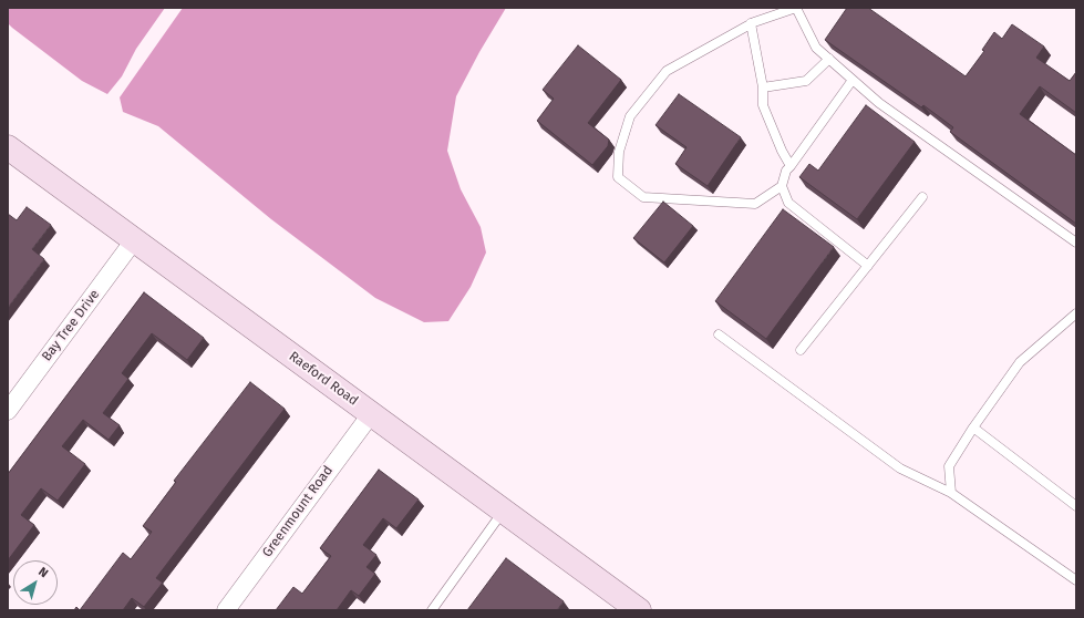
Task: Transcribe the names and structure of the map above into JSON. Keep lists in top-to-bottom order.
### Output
{
  "streets": {
    "street": ["Bay Tree Drive", "Raeford Road", "Greenmount Road"]
  },
  "crossings": [
    ["Bay Tree Drive", "Raeford Road"],
    ["Raeford Road", "Greenmount Road"]
  ],
  "north": "top right"
}
